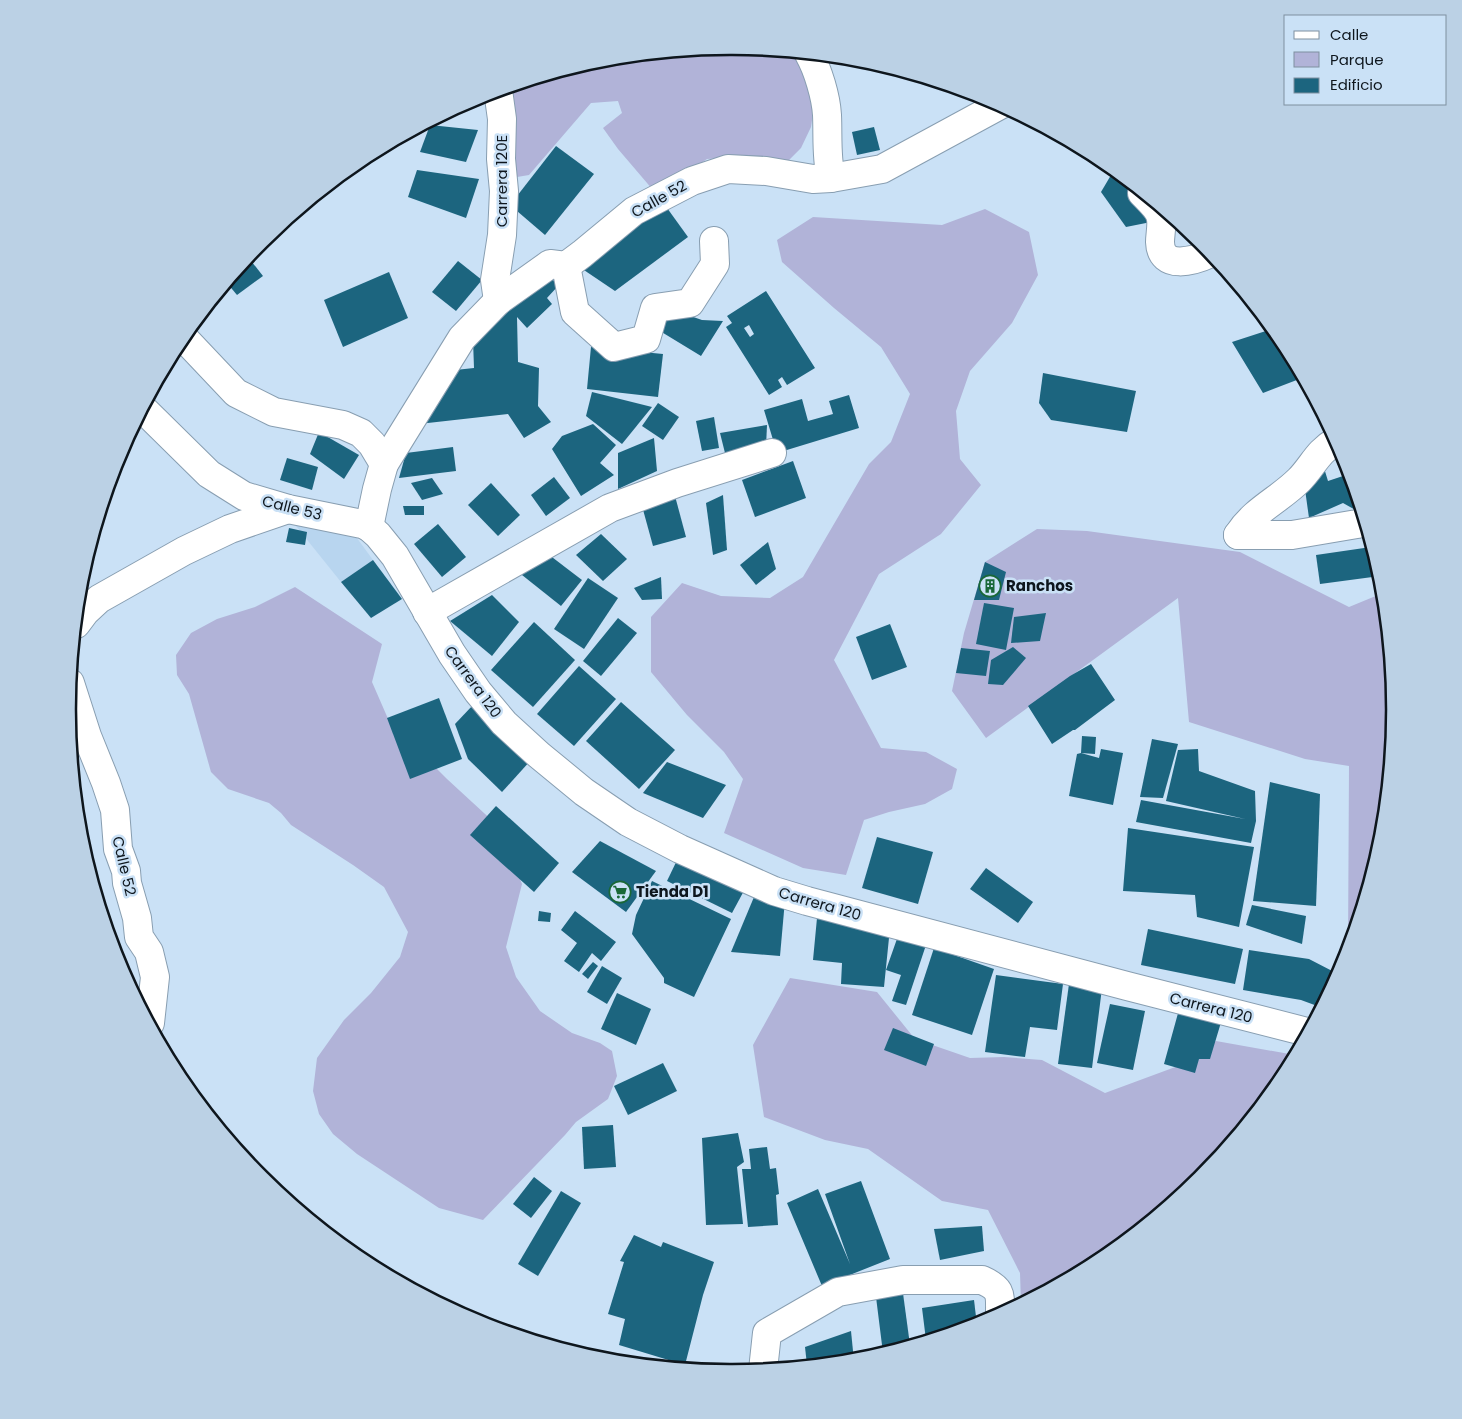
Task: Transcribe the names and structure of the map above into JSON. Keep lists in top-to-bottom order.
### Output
{
  "streets": {
    "street": [
      "Carrera 120E",
      "Calle 52",
      "Calle 53",
      "Carrera 120"
    ]
  },
  "crossings": [
    ["Carrera 120E", "Calle 52"],
    ["Calle 52", "Calle 53"],
    ["Calle 53", "Carrera 120"]
  ],
  "places": {
    "building": ["Ranchos"],
    "supermarket": ["Tienda D1"]
  },
  "legend": ["Calle", "Parque", "Edificio"]
}
